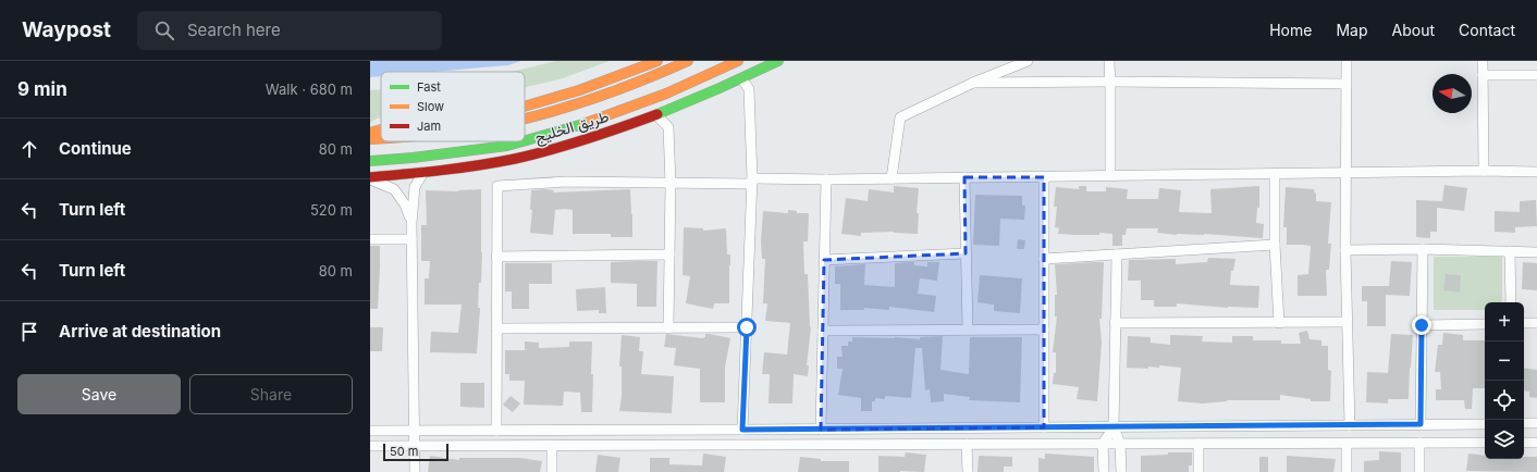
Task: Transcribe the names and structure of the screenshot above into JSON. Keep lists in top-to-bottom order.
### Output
{
  "streets": {
    "main road": ["طريق الخليج"]
  },
  "legend": ["Fast", "Slow", "Jam"],
  "scale_bar": "50 m",
  "north": "left",
  "page": {
    "header": "Waypost",
    "search": "Search here",
    "nav": [
      "Home",
      "Map",
      "About",
      "Contact"
    ],
    "heading": ["9 min", "Walk · 680 m"],
    "list": [
      ["Continue", "80 m"],
      ["Turn left", "520 m"],
      ["Turn left", "80 m"],
      "Arrive at destination"
    ],
    "map_buttons": ["+", "−"],
    "buttons": ["Save", "Share"],
    "scale": "50 m"
  }
}
